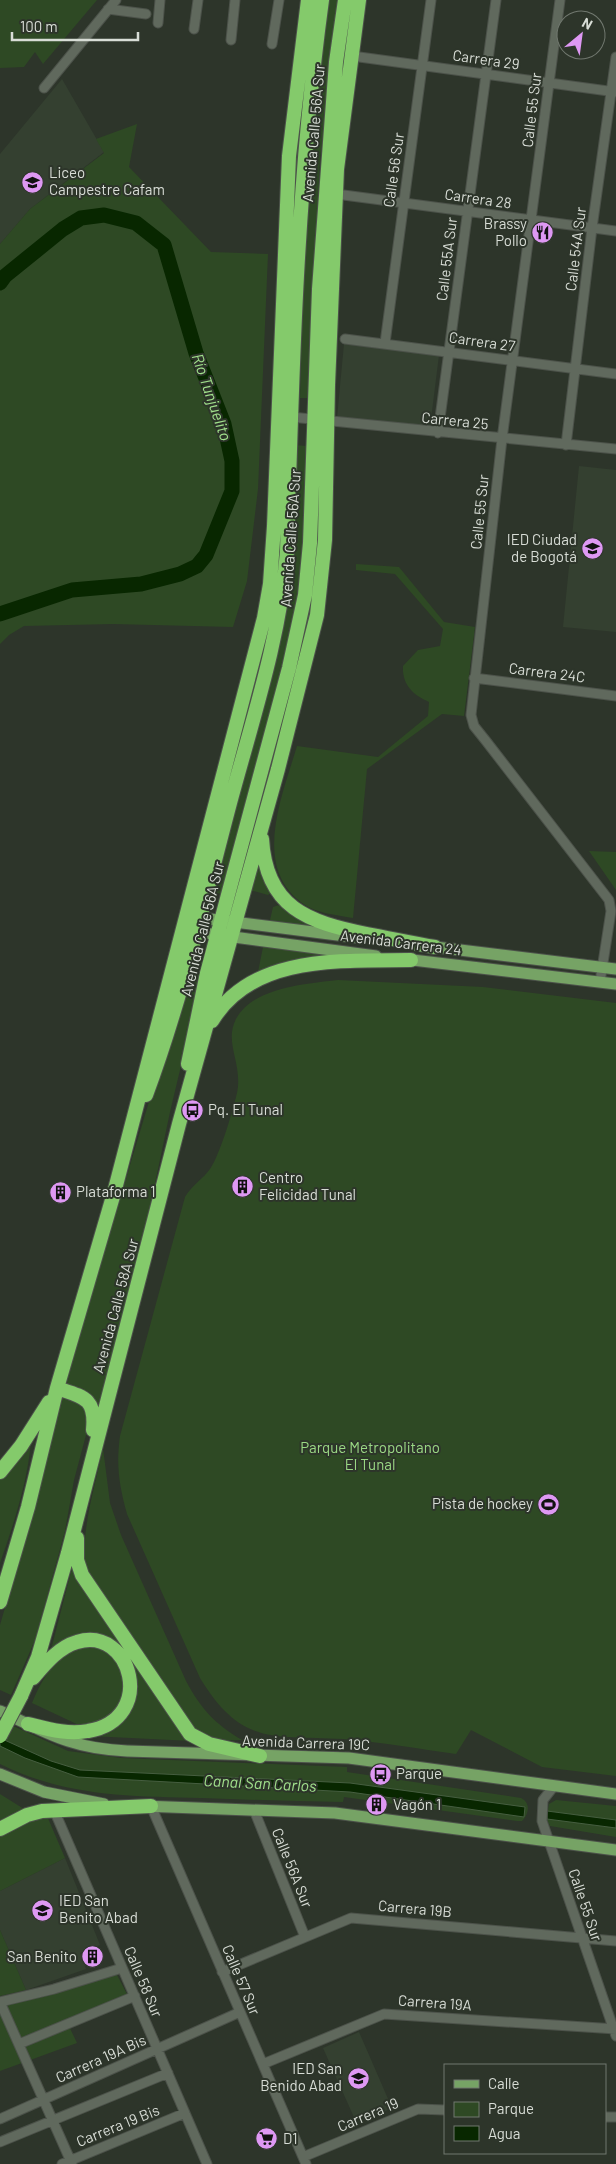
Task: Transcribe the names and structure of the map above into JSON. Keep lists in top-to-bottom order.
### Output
{
  "streets": {
    "highway": ["Avenida Calle 56A Sur", "Avenida Calle 58A Sur"],
    "main road": ["Avenida Carrera 24", "Avenida Carrera 19C"],
    "street": [
      "Carrera 29",
      "Calle 55 Sur",
      "Calle 56 Sur",
      "Carrera 28",
      "Calle 54A Sur",
      "Calle 55A Sur",
      "Carrera 27",
      "Carrera 25",
      "Carrera 24C",
      "Calle 56A Sur",
      "Carrera 19B",
      "Calle 57 Sur",
      "Calle 58 Sur",
      "Carrera 19A",
      "Carrera 19A Bis",
      "Carrera 19",
      "Carrera 19 Bis"
    ]
  },
  "crossings": [
    ["Carrera 29", "Calle 55 Sur"],
    ["Carrera 29", "Avenida Calle 56A Sur"],
    ["Carrera 29", "Calle 56 Sur"],
    ["Carrera 29", "Calle 54A Sur"],
    ["Carrera 29", "Calle 55A Sur"],
    ["Calle 55 Sur", "Carrera 28"],
    ["Calle 55 Sur", "Carrera 27"],
    ["Calle 55 Sur", "Carrera 25"],
    ["Calle 55 Sur", "Carrera 24C"],
    ["Calle 55 Sur", "Avenida Carrera 24"],
    ["Calle 55 Sur", "Avenida Carrera 19C"],
    ["Calle 55 Sur", "Carrera 19B"],
    ["Calle 55 Sur", "Carrera 19A"],
    ["Avenida Calle 56A Sur", "Carrera 28"],
    ["Avenida Calle 56A Sur", "Carrera 25"],
    ["Avenida Calle 56A Sur", "Avenida Carrera 24"],
    ["Avenida Calle 56A Sur", "Avenida Calle 58A Sur"],
    ["Calle 56 Sur", "Carrera 28"],
    ["Calle 56 Sur", "Carrera 27"],
    ["Carrera 28", "Calle 54A Sur"],
    ["Carrera 28", "Calle 55A Sur"],
    ["Calle 54A Sur", "Carrera 27"],
    ["Calle 54A Sur", "Carrera 25"],
    ["Calle 55A Sur", "Carrera 27"],
    ["Calle 55A Sur", "Carrera 25"],
    ["Avenida Carrera 24", "Avenida Calle 58A Sur"],
    ["Calle 56A Sur", "Carrera 19B"],
    ["Carrera 19B", "Calle 57 Sur"],
    ["Calle 57 Sur", "Carrera 19A"],
    ["Calle 57 Sur", "Carrera 19A Bis"],
    ["Calle 57 Sur", "Carrera 19"],
    ["Calle 58 Sur", "Carrera 19A Bis"],
    ["Calle 58 Sur", "Carrera 19 Bis"]
  ],
  "water": ["Río Tunjuelito", "Canal San Carlos"],
  "parks": ["Parque Metropolitano El Tunal"],
  "places": {
    "school or university": [
      "Liceo Campestre Cafam",
      "IED Ciudad de Bogotá",
      "IED San Benito Abad",
      "IED San Benido Abad"
    ],
    "restaurant": ["Brassy Pollo"],
    "bus stop": ["Pq. El Tunal", "Parque"],
    "building": [
      "Centro Felicidad Tunal",
      "Plataforma 1",
      "Vagón 1",
      "San Benito"
    ],
    "sports": ["Pista de hockey"],
    "supermarket": ["D1"]
  },
  "legend": ["Calle", "Parque", "Agua"],
  "scale_bar": "100 m",
  "north": "top right"
}
